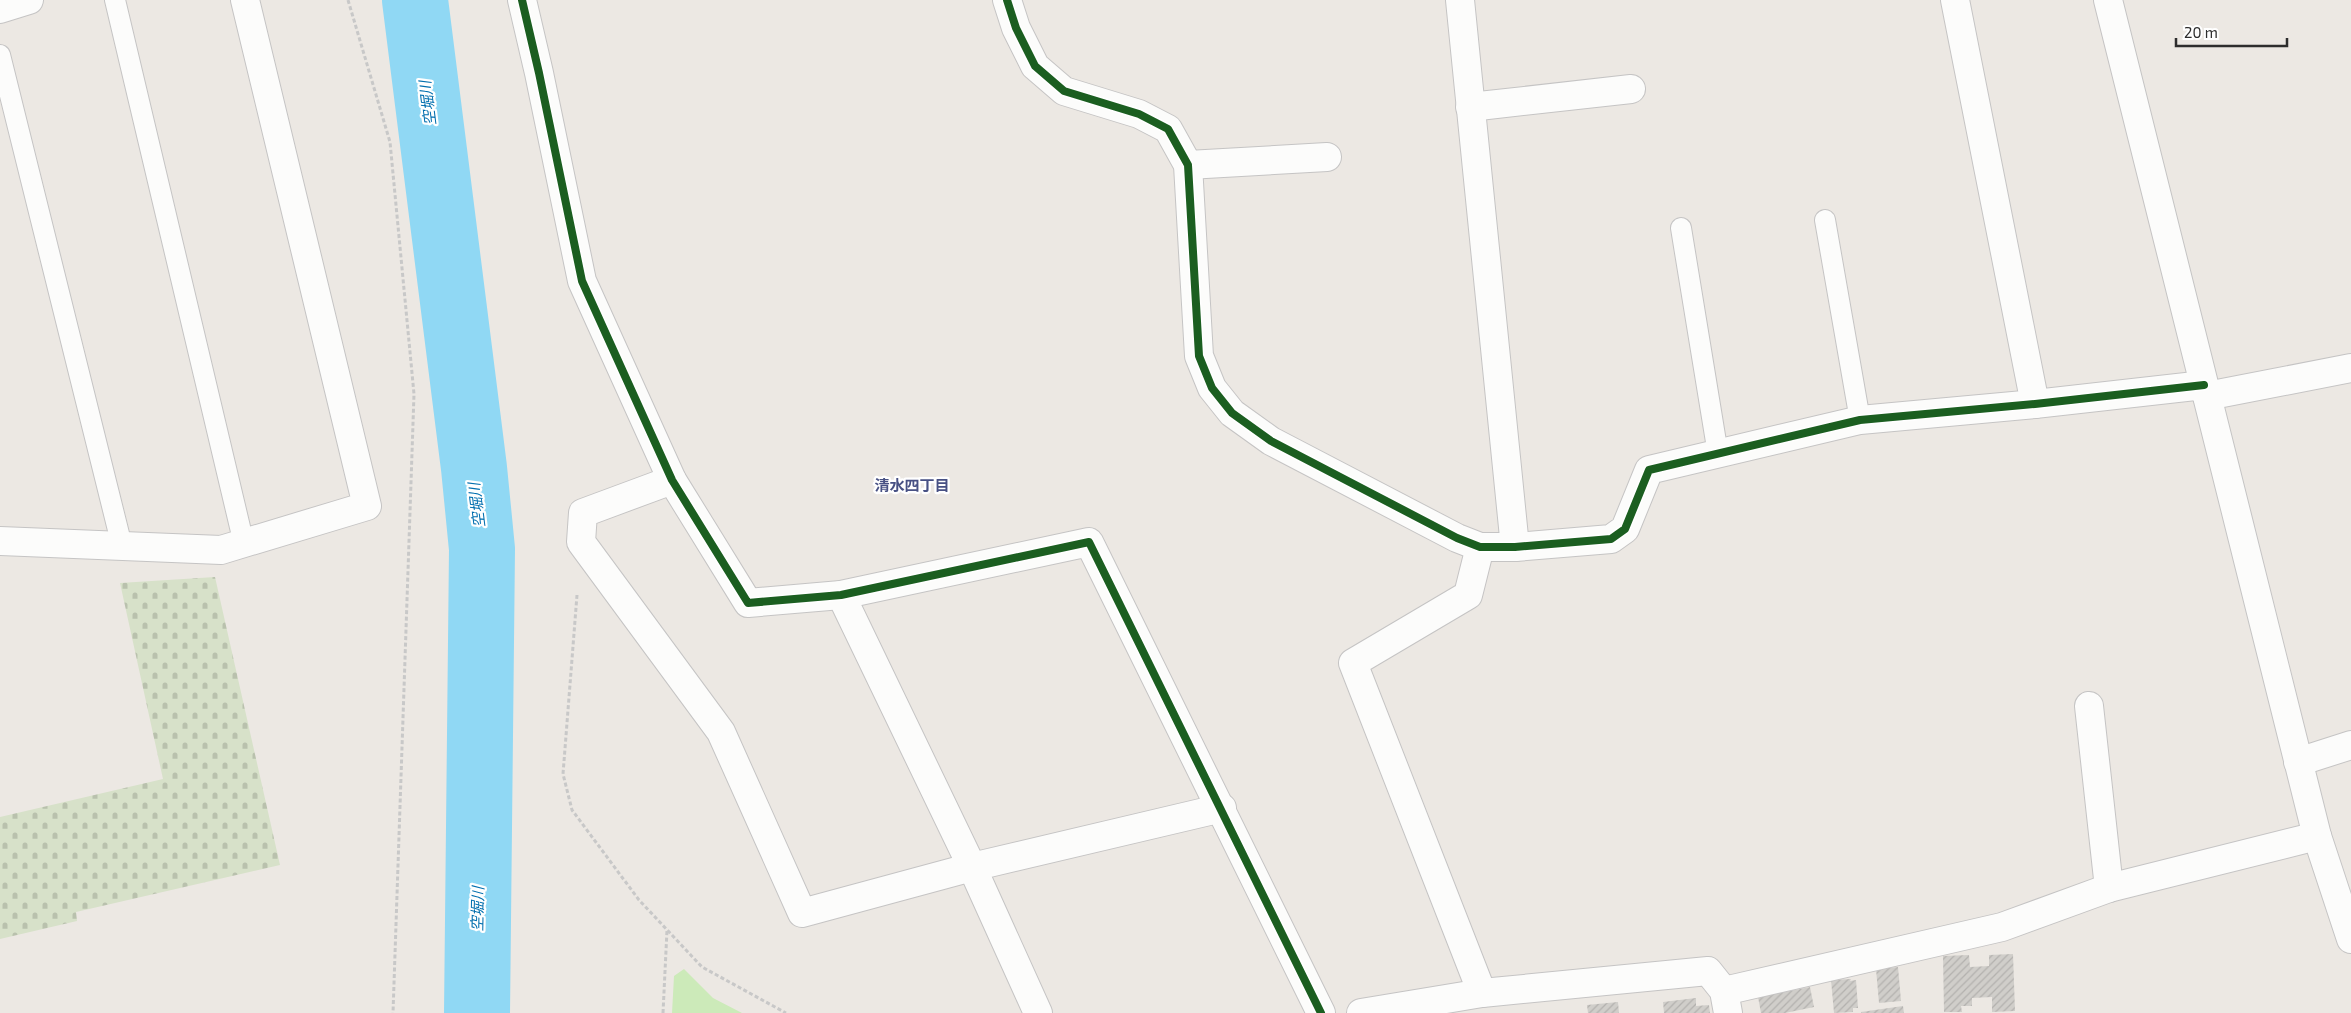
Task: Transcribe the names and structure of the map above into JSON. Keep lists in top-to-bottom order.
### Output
{
  "districts": ["清水四丁目"],
  "water": ["空堀川"],
  "scale_bar": "20 m"
}
